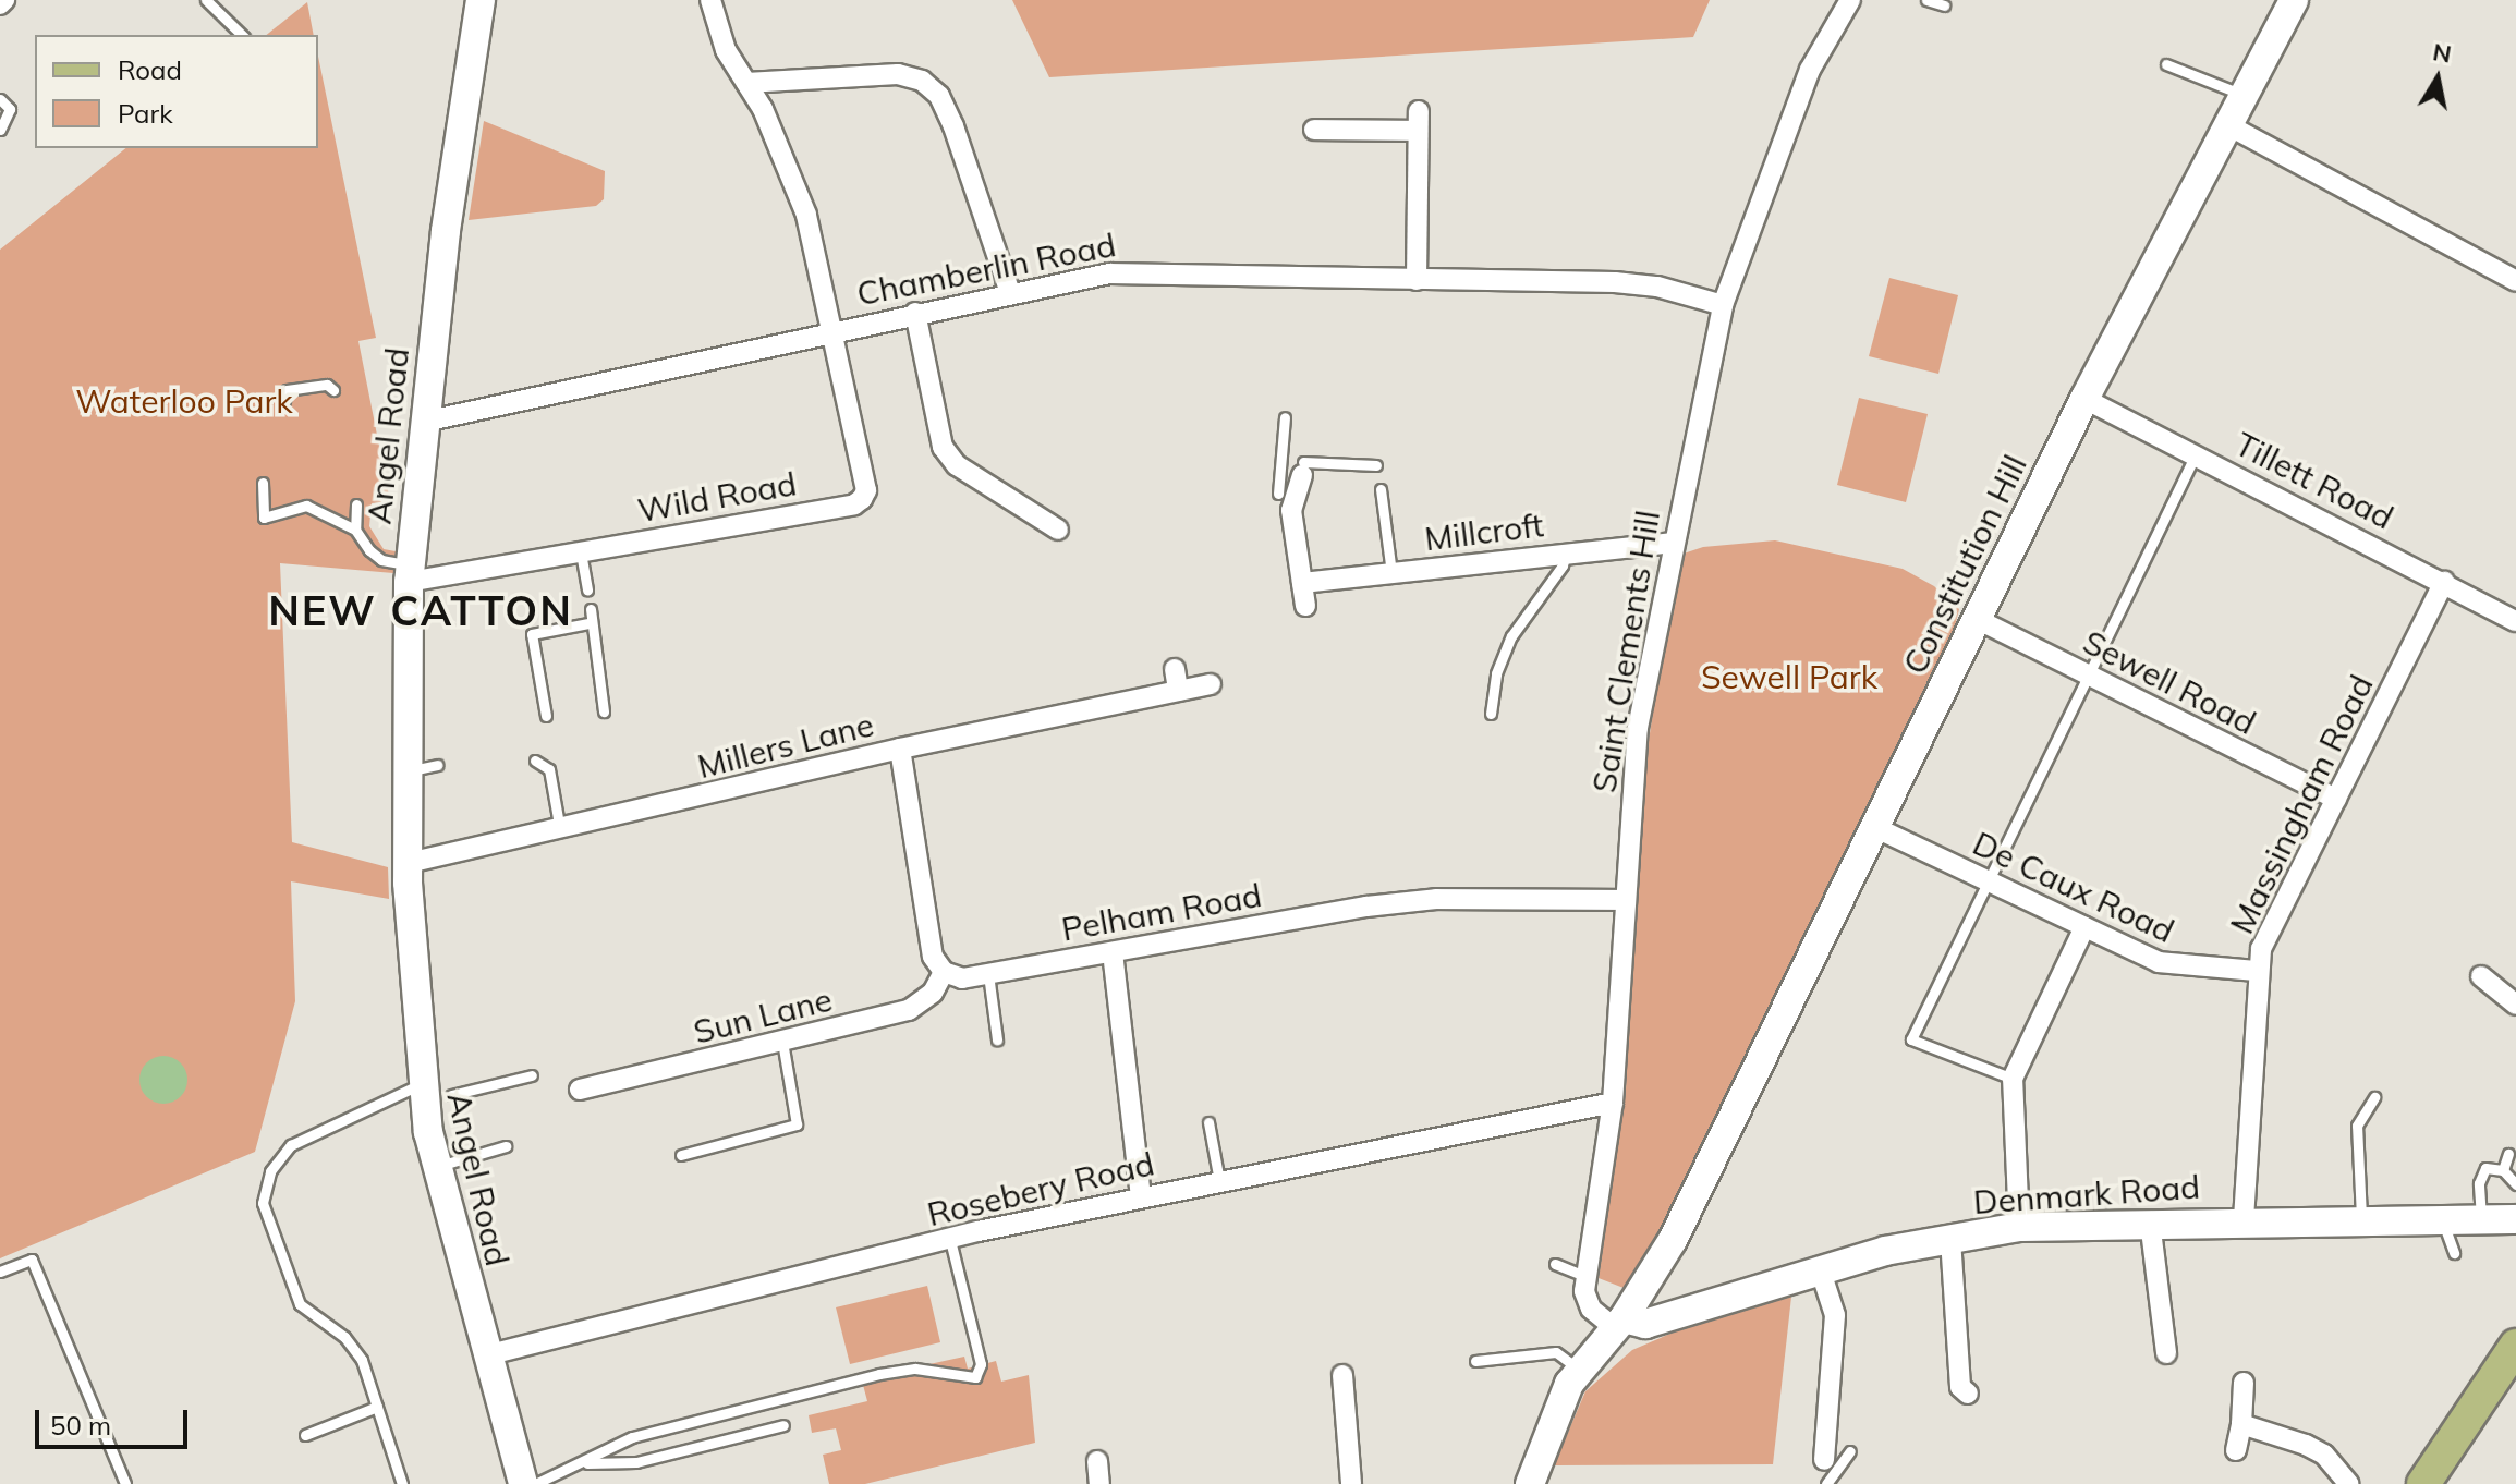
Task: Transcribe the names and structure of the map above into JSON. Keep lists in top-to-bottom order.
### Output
{
  "streets": {
    "street": [
      "Chamberlin Road",
      "Angel Road",
      "Tillett Road",
      "Wild Road",
      "Millcroft",
      "Constitution Hill",
      "Saint Clements Hill",
      "Sewell Road",
      "Millers Lane",
      "Massingham Road",
      "De Caux Road",
      "Pelham Road",
      "Sun Lane",
      "Rosebery Road",
      "Denmark Road"
    ]
  },
  "crossings": [
    ["Chamberlin Road", "Angel Road"],
    ["Chamberlin Road", "Wild Road"],
    ["Chamberlin Road", "Saint Clements Hill"],
    ["Angel Road", "Wild Road"],
    ["Angel Road", "Millers Lane"],
    ["Angel Road", "Rosebery Road"],
    ["Tillett Road", "Constitution Hill"],
    ["Tillett Road", "Massingham Road"],
    ["Millcroft", "Saint Clements Hill"],
    ["Constitution Hill", "Saint Clements Hill"],
    ["Constitution Hill", "Sewell Road"],
    ["Constitution Hill", "De Caux Road"],
    ["Constitution Hill", "Denmark Road"],
    ["Saint Clements Hill", "Pelham Road"],
    ["Saint Clements Hill", "Rosebery Road"],
    ["Saint Clements Hill", "Denmark Road"],
    ["Sewell Road", "Massingham Road"],
    ["Massingham Road", "De Caux Road"],
    ["Massingham Road", "Denmark Road"],
    ["Pelham Road", "Sun Lane"]
  ],
  "districts": ["NEW CATTON"],
  "parks": ["Waterloo Park", "Sewell Park"],
  "legend": ["Road", "Park"],
  "scale_bar": "50 m",
  "north": "top"
}
